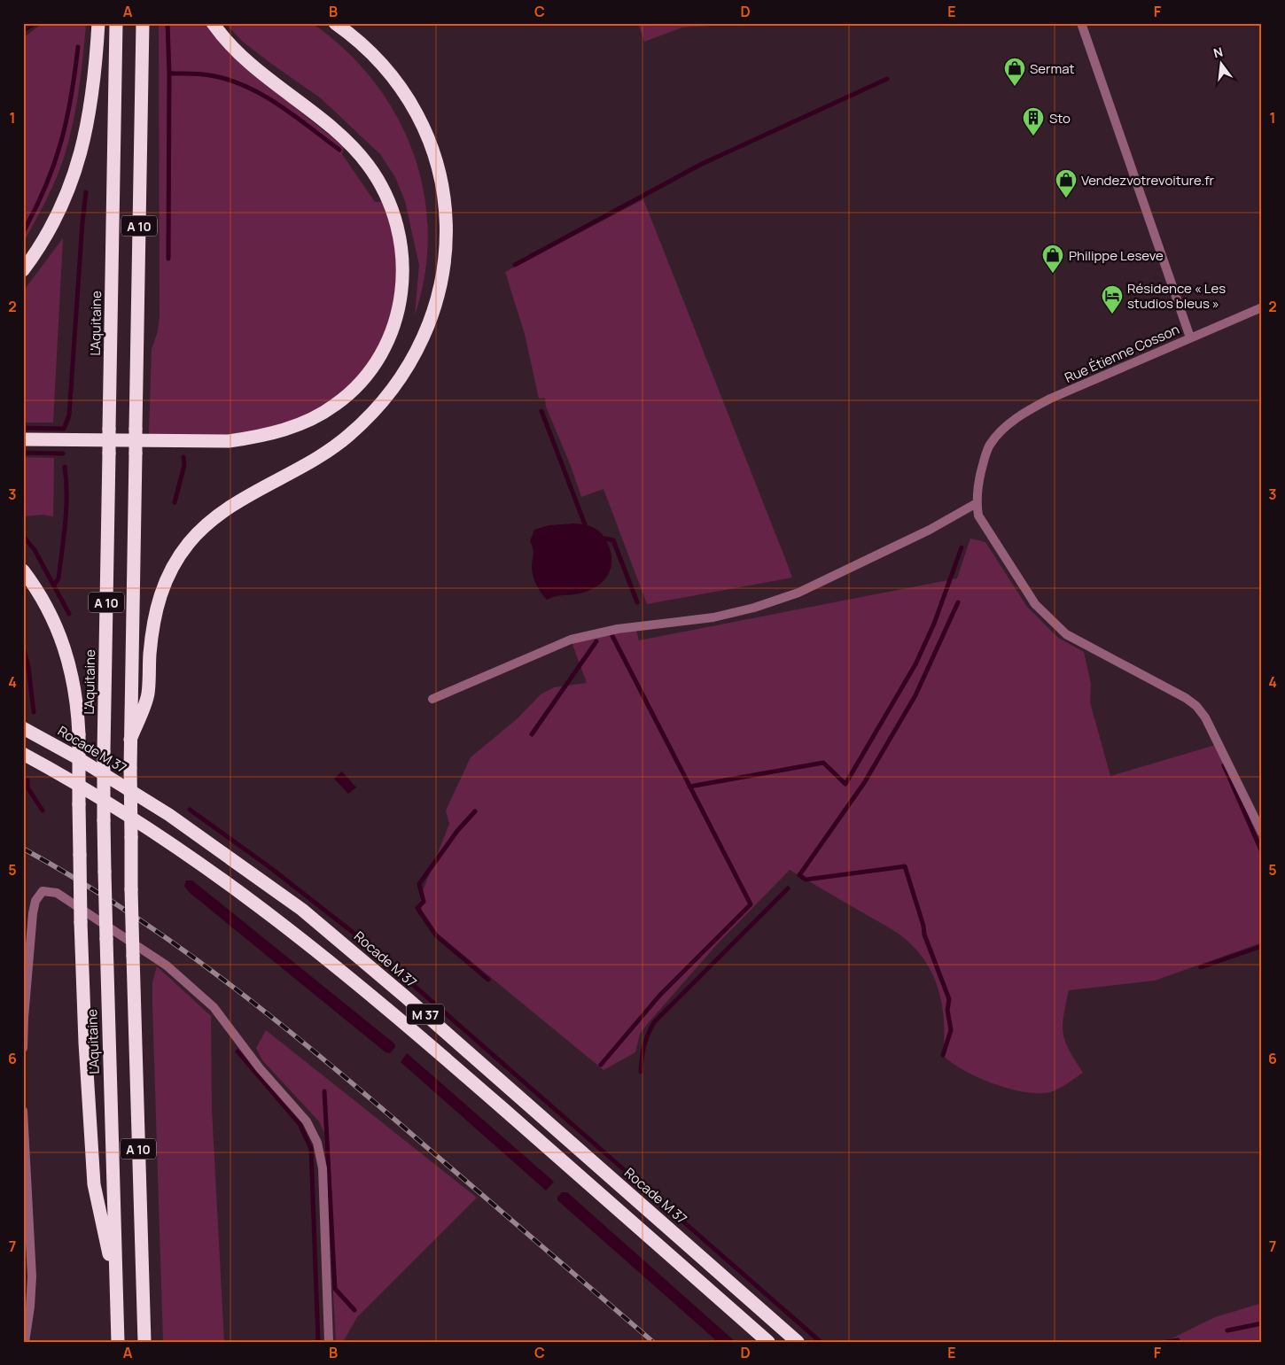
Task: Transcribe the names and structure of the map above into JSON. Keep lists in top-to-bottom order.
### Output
{
  "streets": {
    "highway": [
      "A 10",
      "L'Aquitaine",
      "Rocade M 37",
      "M 37"
    ],
    "street": ["Rue Étienne Cosson"]
  },
  "places": {
    "shop": ["Sermat", "Vendezvotrevoiture.fr", "Philippe Leseve"],
    "building": ["Sto"],
    "hotel": ["Résidence « Les studios bleus »"]
  },
  "north": "top",
  "grid": {
    "columns": [
      "A",
      "B",
      "C",
      "D",
      "E",
      "F"
    ],
    "rows": [
      "1",
      "2",
      "3",
      "4",
      "5",
      "6",
      "7"
    ]
  }
}
